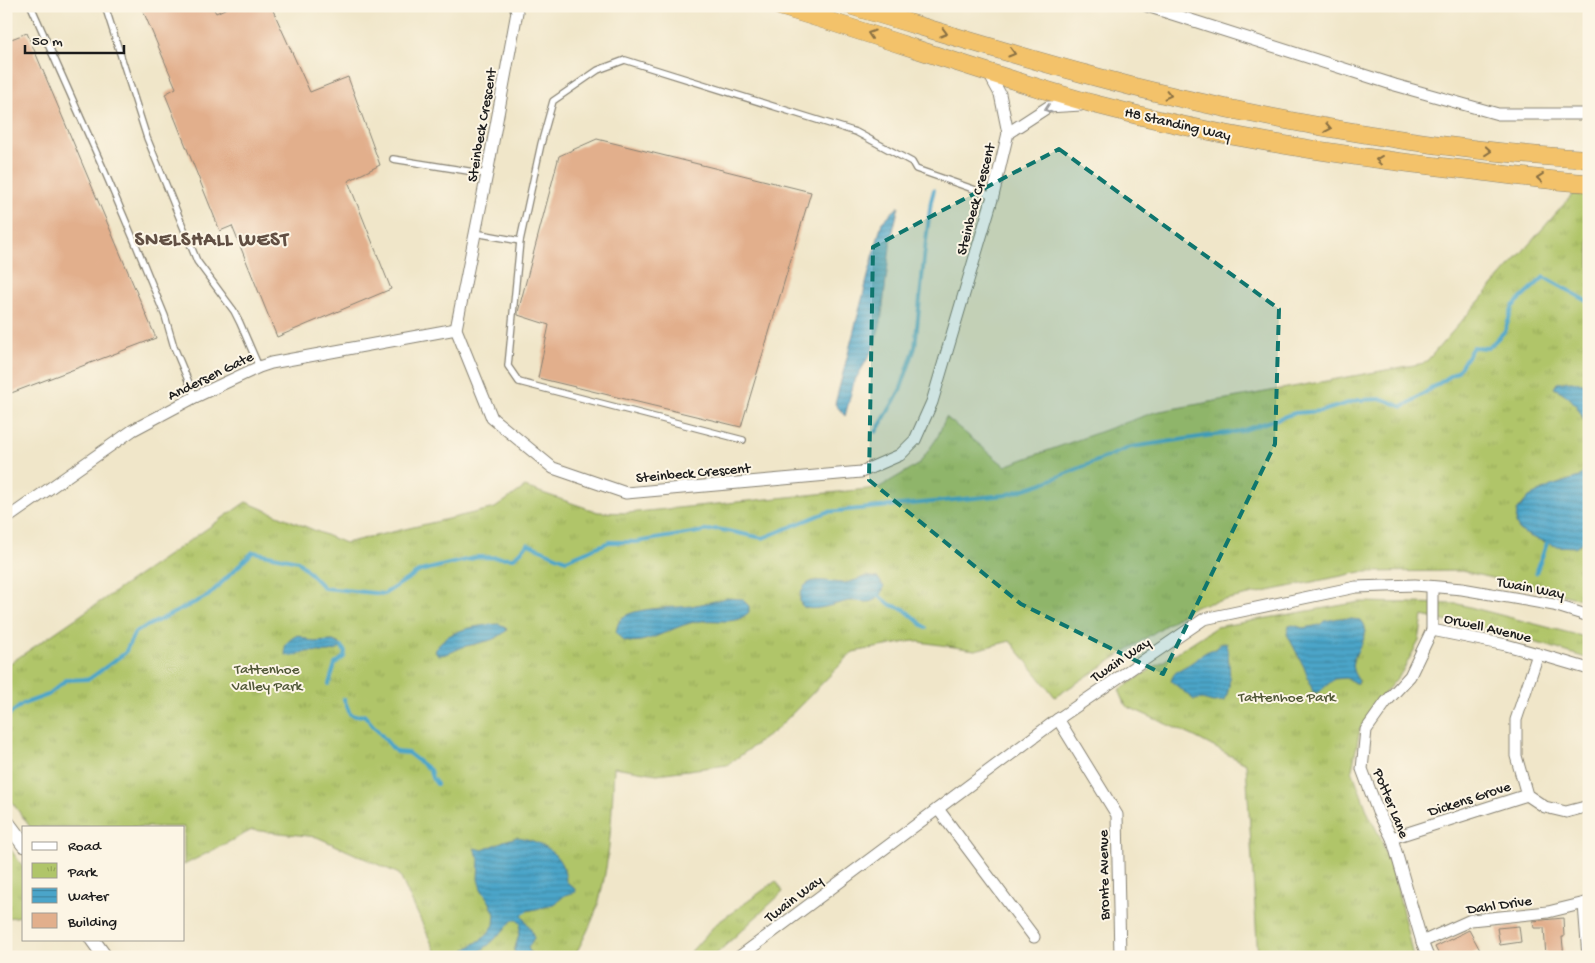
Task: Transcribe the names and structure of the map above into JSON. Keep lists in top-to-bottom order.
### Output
{
  "streets": {
    "highway": ["H8 Standing Way"],
    "street": [
      "Steinbeck Crescent",
      "Andersen Gate",
      "Twain Way",
      "Orwell Avenue",
      "Dickens Grove",
      "Potter Lane",
      "Bronte Avenue",
      "Dahl Drive"
    ]
  },
  "crossings": [
    ["H8 Standing Way", "Steinbeck Crescent"],
    ["Steinbeck Crescent", "Andersen Gate"],
    ["Twain Way", "Potter Lane"],
    ["Twain Way", "Bronte Avenue"],
    ["Orwell Avenue", "Dickens Grove"],
    ["Orwell Avenue", "Potter Lane"],
    ["Dickens Grove", "Potter Lane"],
    ["Potter Lane", "Dahl Drive"]
  ],
  "districts": ["SNELSHALL WEST"],
  "parks": ["Tattenhoe Valley Park", "Tattenhoe Park"],
  "legend": [
    "Road",
    "Park",
    "Water",
    "Building"
  ],
  "scale_bar": "50 m"
}
